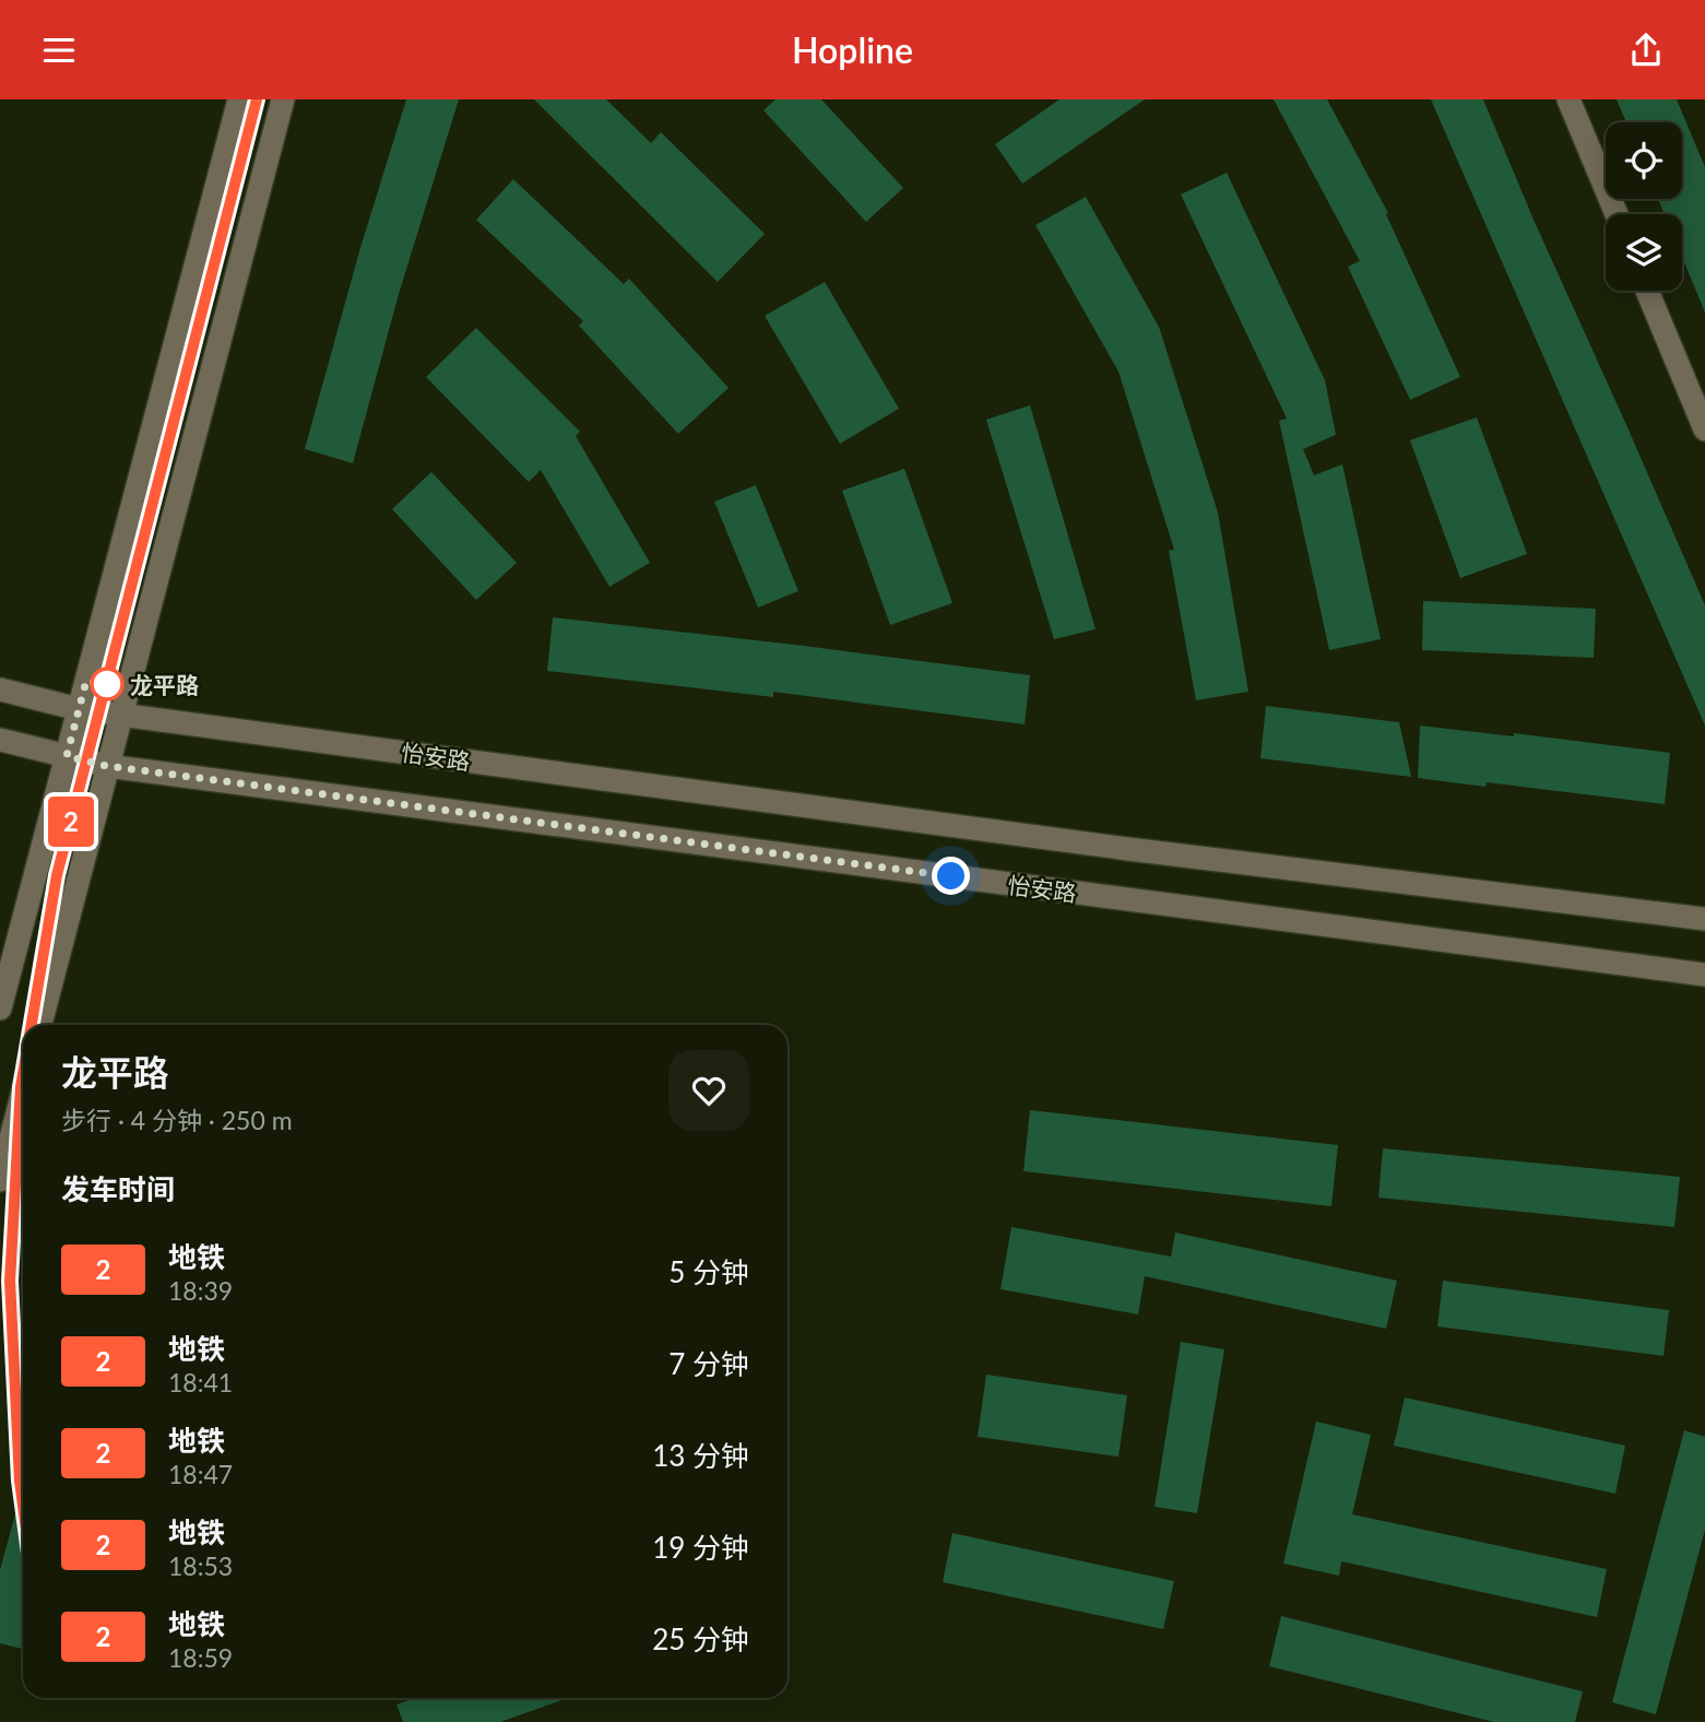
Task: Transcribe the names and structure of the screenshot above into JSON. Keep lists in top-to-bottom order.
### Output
{
  "streets": {
    "street": ["怡安路"]
  },
  "places": ["龙平路"],
  "lines": ["metro line 2"],
  "page": {
    "header": "Hopline",
    "on_map": "2",
    "heading": [
      ["龙平路", "步行 · 4 分钟 · 250 m"],
      "发车时间"
    ],
    "list": [
      {
        "mark": "2",
        "name": "地铁",
        "note": "18:39",
        "value": "5 分钟"
      },
      {
        "mark": "2",
        "name": "地铁",
        "note": "18:41",
        "value": "7 分钟"
      },
      {
        "mark": "2",
        "name": "地铁",
        "note": "18:47",
        "value": "13 分钟"
      },
      {
        "mark": "2",
        "name": "地铁",
        "note": "18:53",
        "value": "19 分钟"
      },
      {
        "mark": "2",
        "name": "地铁",
        "note": "18:59",
        "value": "25 分钟"
      }
    ]
  }
}
